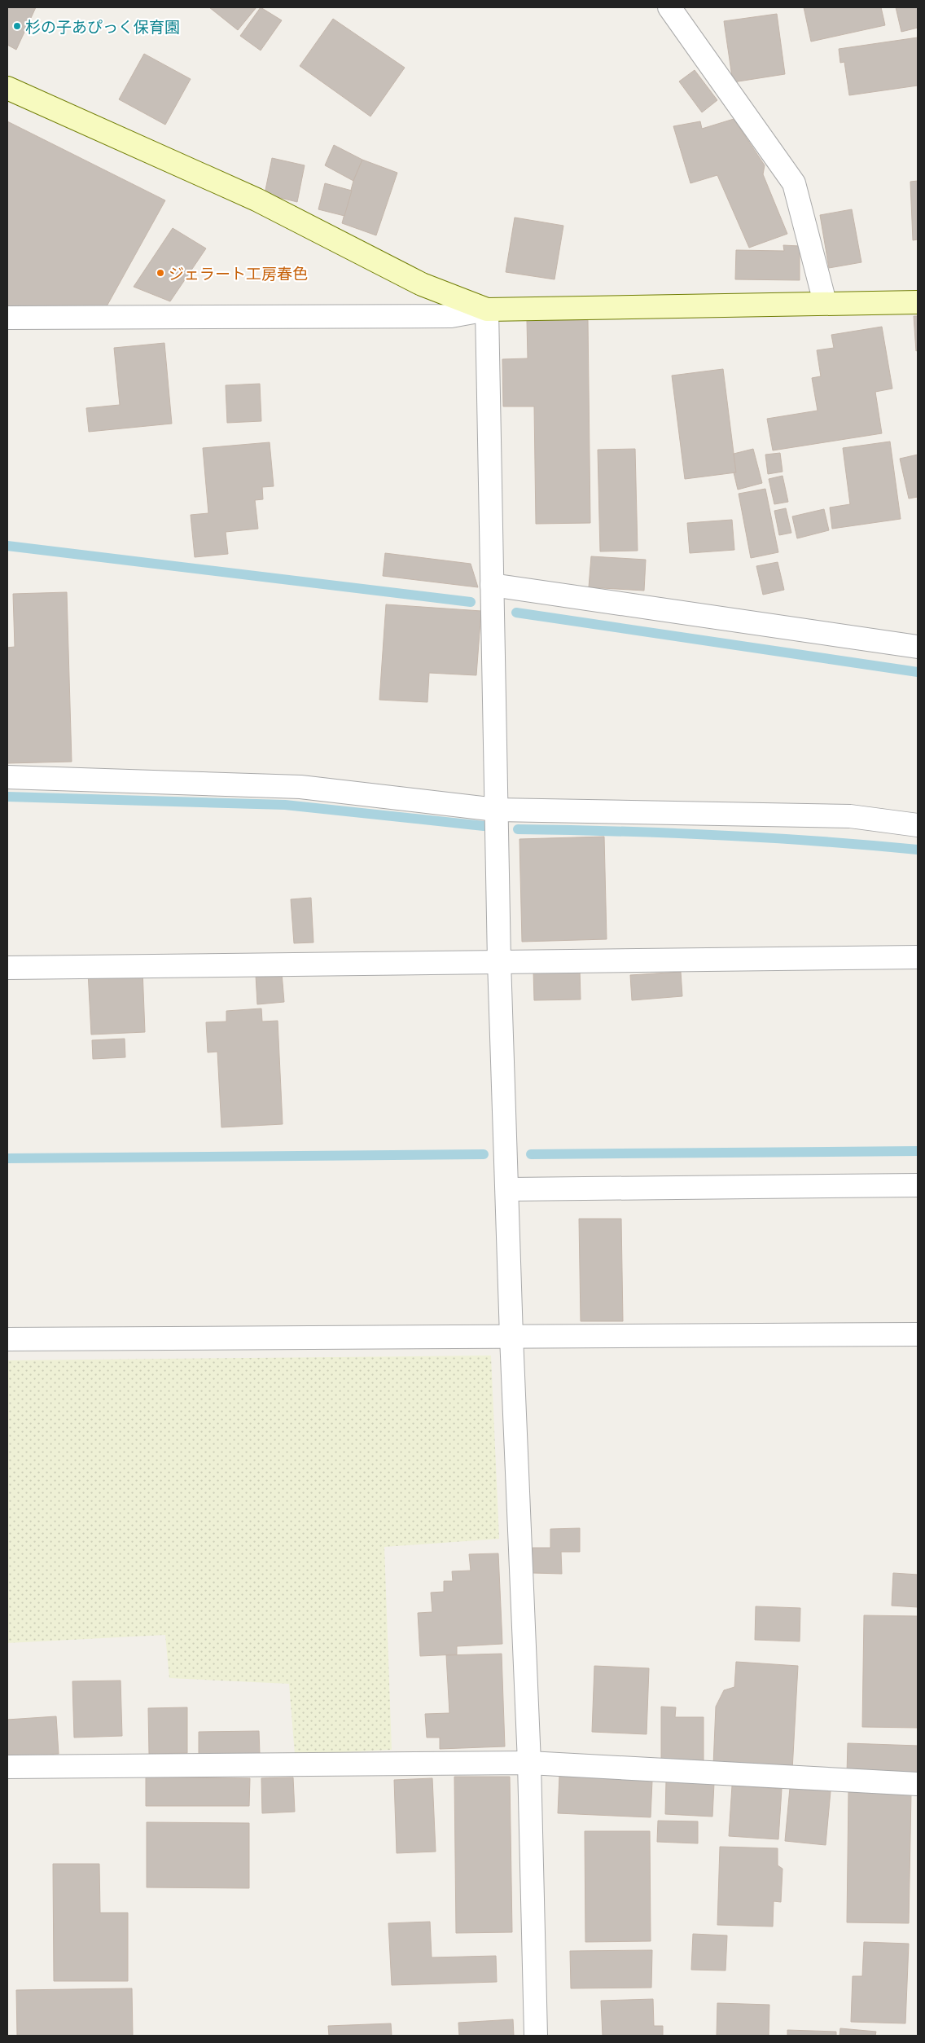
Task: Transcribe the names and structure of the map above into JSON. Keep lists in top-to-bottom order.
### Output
{
  "places": ["杉の子あぴっく保育園", "ジェラート工房春色"]
}
